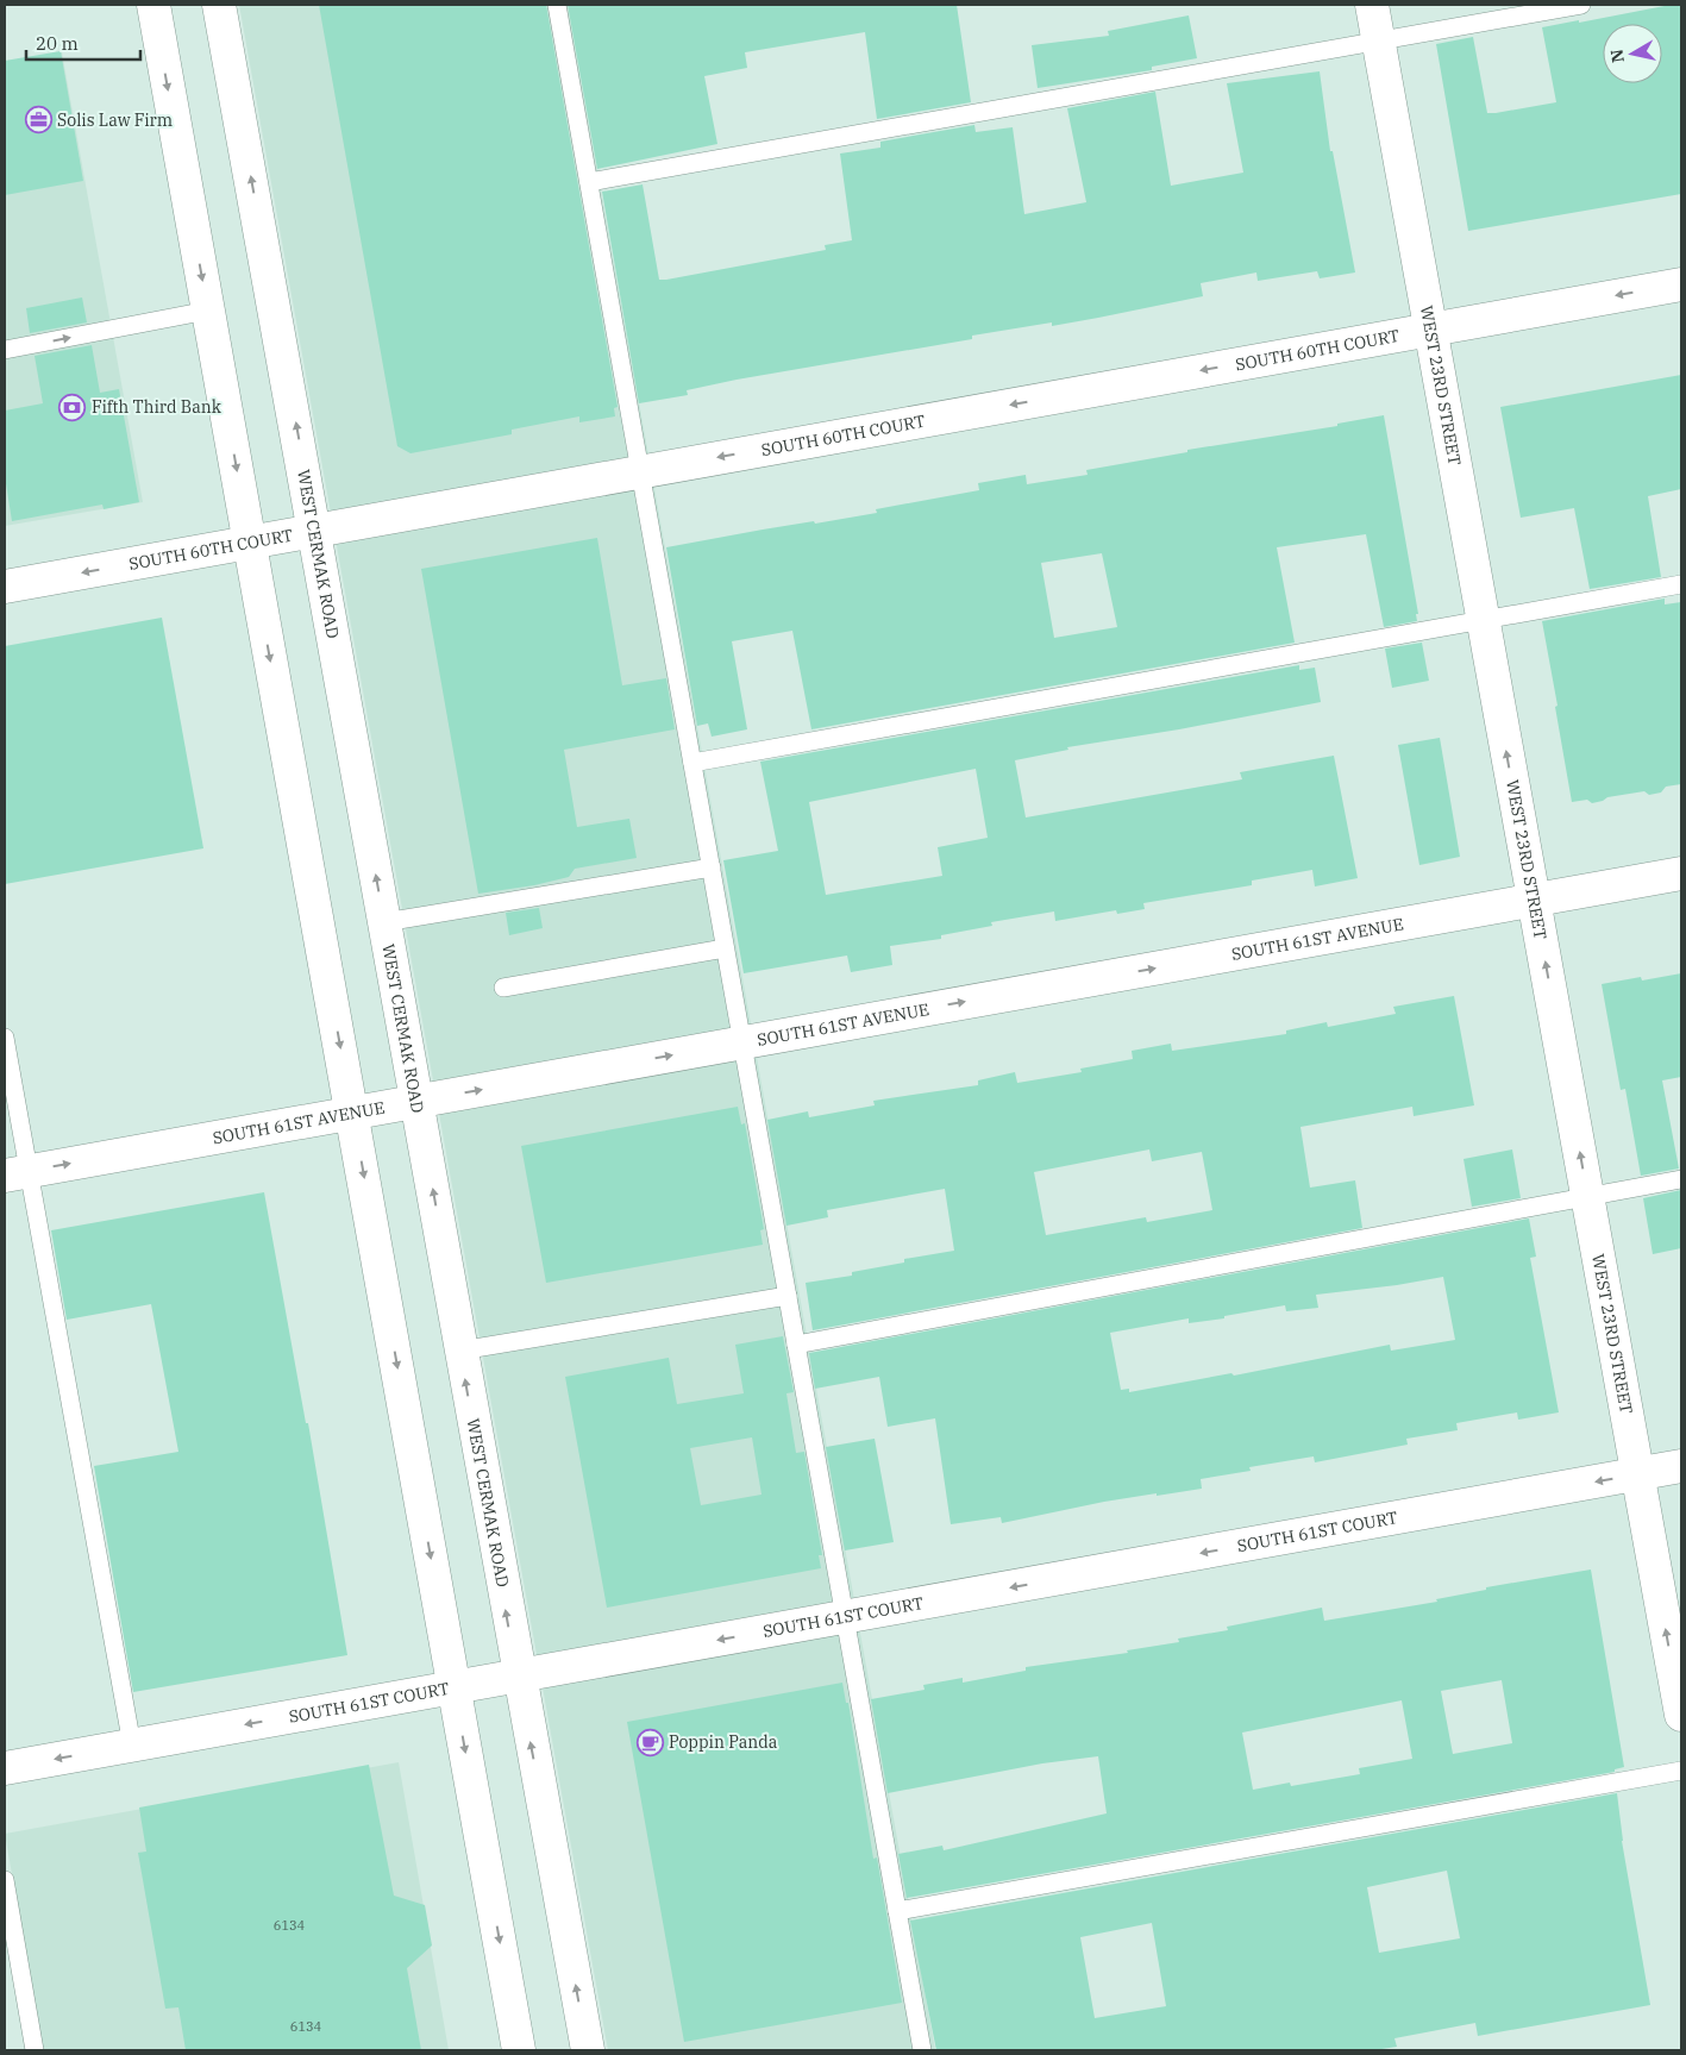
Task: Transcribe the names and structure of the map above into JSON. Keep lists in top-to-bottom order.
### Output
{
  "streets": {
    "street": [
      "SOUTH 60TH COURT",
      "WEST 23RD STREET",
      "WEST CERMAK ROAD",
      "SOUTH 61ST AVENUE",
      "SOUTH 61ST COURT"
    ]
  },
  "crossings": [
    ["SOUTH 60TH COURT", "WEST 23RD STREET"],
    ["SOUTH 60TH COURT", "WEST CERMAK ROAD"],
    ["WEST 23RD STREET", "SOUTH 61ST AVENUE"],
    ["WEST 23RD STREET", "SOUTH 61ST COURT"],
    ["WEST CERMAK ROAD", "SOUTH 61ST AVENUE"],
    ["WEST CERMAK ROAD", "SOUTH 61ST COURT"]
  ],
  "one_way": [
    "SOUTH 60TH COURT",
    "WEST 23RD STREET",
    "SOUTH 61ST AVENUE",
    "SOUTH 61ST COURT"
  ],
  "places": {
    "office": ["Solis Law Firm"],
    "bank": ["Fifth Third Bank"],
    "cafe": ["Poppin Panda"]
  },
  "house_numbers": ["6134", "6134"],
  "scale_bar": "20 m",
  "north": "left"
}
